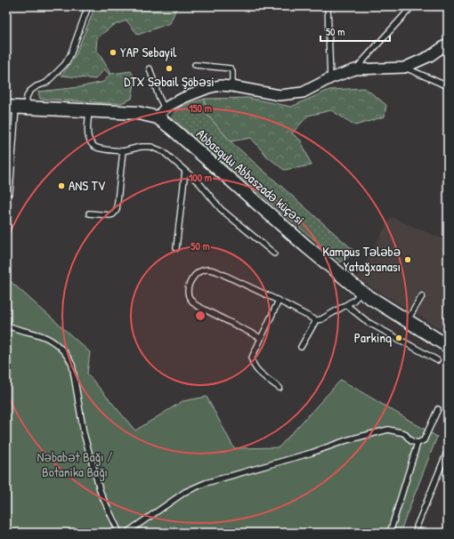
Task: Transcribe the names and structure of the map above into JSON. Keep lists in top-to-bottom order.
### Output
{
  "streets": {
    "street": ["Abbasqulu Abbaszadə küçəsi"]
  },
  "parks": ["Nəbabət Bağı / Botanika Bağı"],
  "places": [
    "YAP Sebayil",
    "DTX Səbail Şöbəsi",
    "ANS TV",
    "Kampus Tələbə Yatağxanası",
    "Parkinq"
  ],
  "scale_bar": "50 m",
  "rings": ["150 m", "100 m", "50 m"]
}
